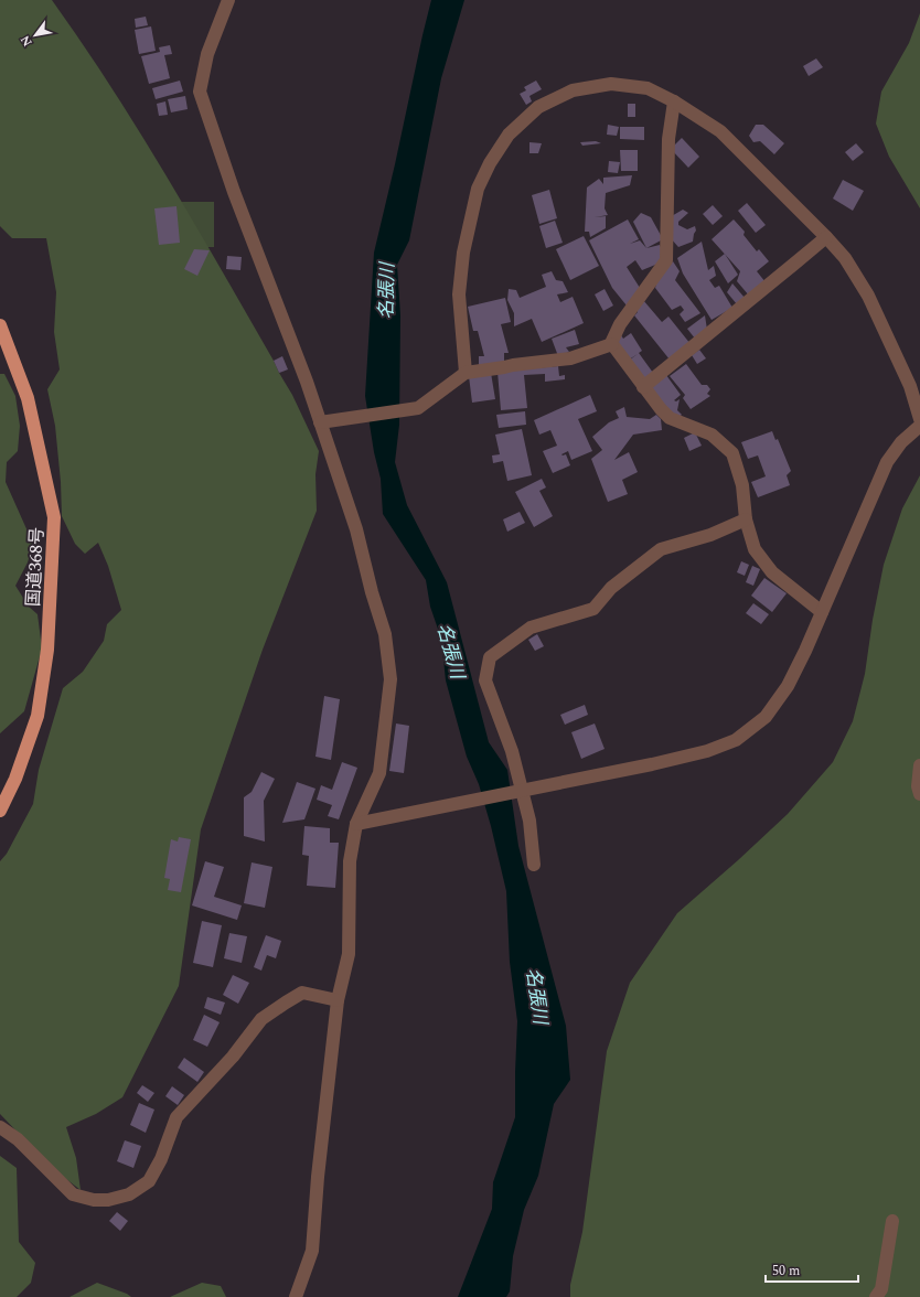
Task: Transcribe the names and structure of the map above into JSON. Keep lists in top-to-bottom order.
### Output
{
  "streets": {
    "highway": ["国道368号"]
  },
  "water": ["名張川"],
  "scale_bar": "50 m",
  "north": "bottom left"
}
